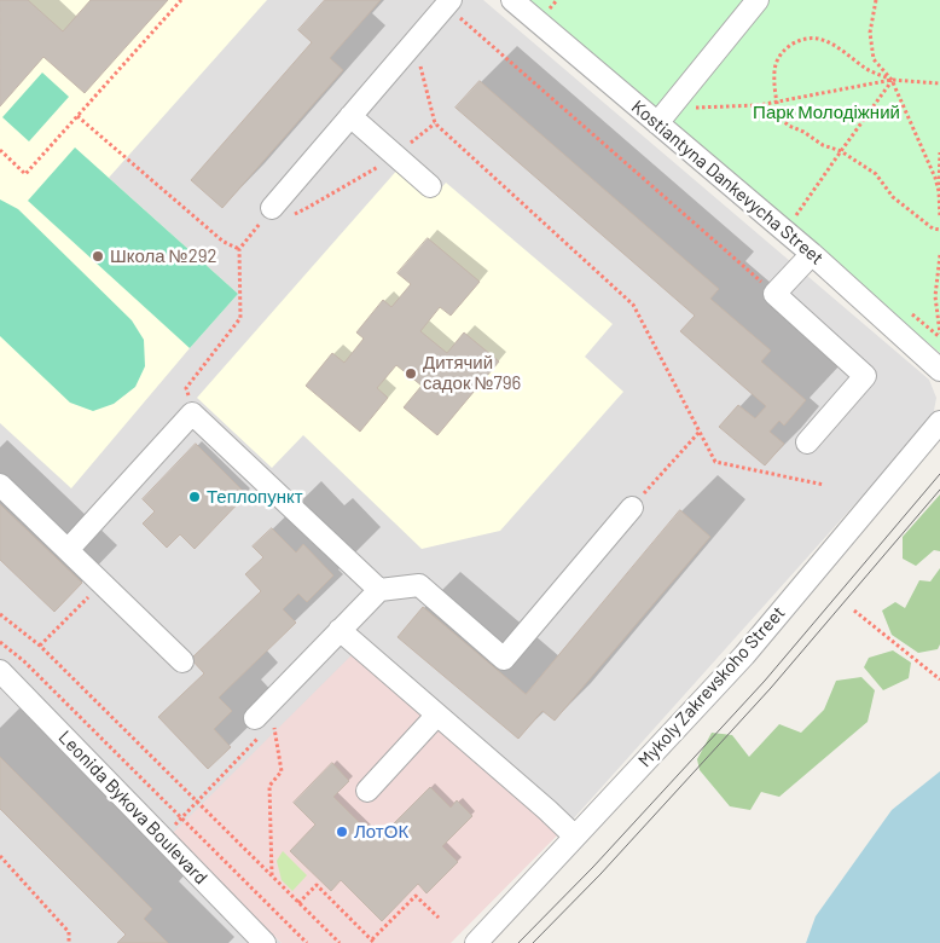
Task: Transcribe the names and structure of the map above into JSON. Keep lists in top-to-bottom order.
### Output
{
  "streets": {
    "street": ["Kostiantyna Dankevycha Street", "Mykoly Zakrevskoho Street", "Leonida Bykova Boulevard"]
  },
  "parks": ["Парк Молодіжний"],
  "places": [
    "Школа №292",
    "Дитячий садок №796",
    "Теплопункт",
    "ЛотОК"
  ]
}
